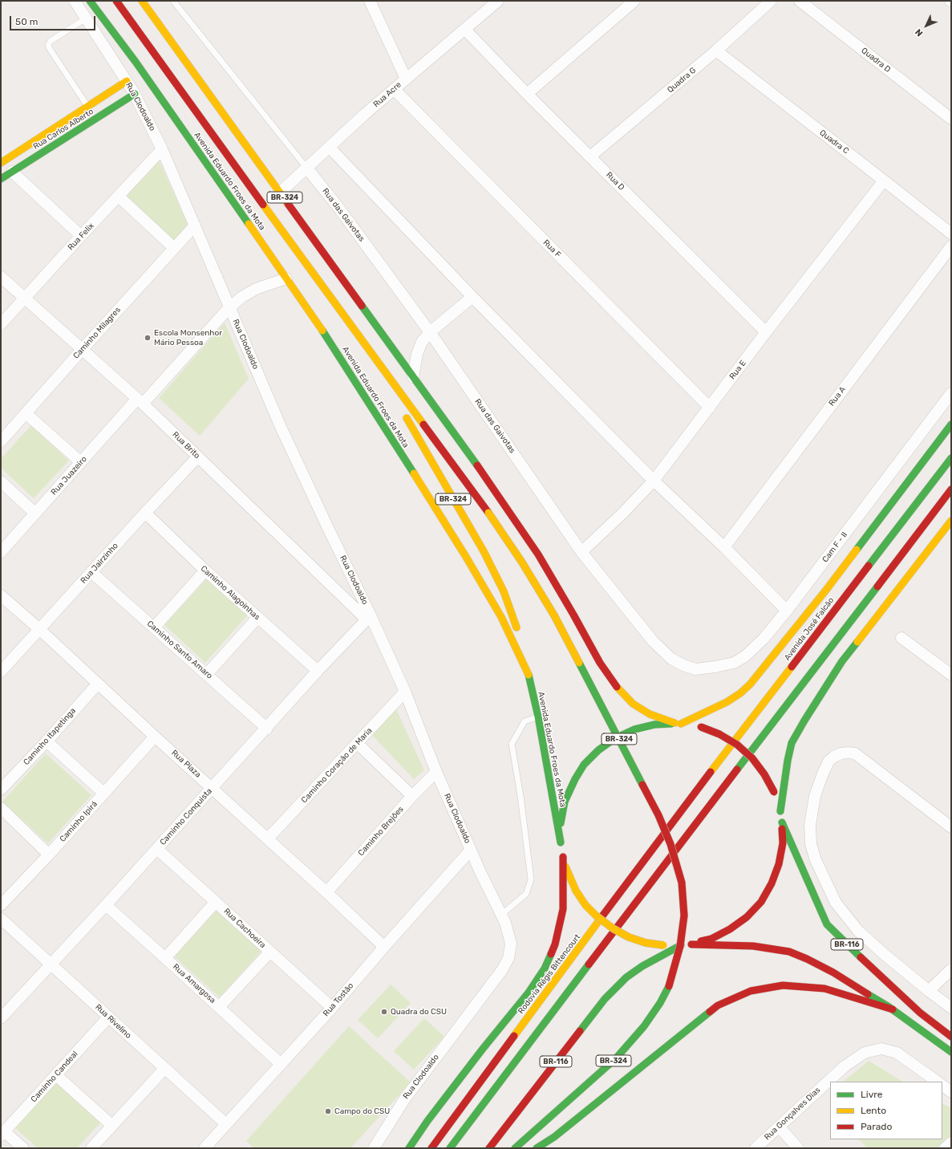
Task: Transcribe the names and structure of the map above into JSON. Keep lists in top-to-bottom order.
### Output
{
  "streets": {
    "main road": [
      "Rua Carlos Alberto",
      "Avenida Eduardo Froes da Mota",
      "BR-324",
      "Avenida José Falcão",
      "BR-116",
      "Rodovia Régis Bittencourt"
    ],
    "street": [
      "Quadra D",
      "Quadra G",
      "Rua Acre",
      "Rua Clodoaldo",
      "Quadra C",
      "Rua D",
      "Rua das Gaivotas",
      "Rua Felix",
      "Rua F",
      "Caminho Milagres",
      "Rua E",
      "Rua A",
      "Rua Brito",
      "Rua Juazeiro",
      "Cam F - II",
      "Rua Jairzinho",
      "Caminho Alagoinhas",
      "Caminho Santo Amaro",
      "Caminho Itapetinga",
      "Rua Piaza",
      "Caminho Coração de Maria",
      "Caminho Conquista",
      "Caminho Ipirá",
      "Caminho Brejões",
      "Rua Cachoeira",
      "Rua Amargosa",
      "Rua Tostão",
      "Rua Rivelino",
      "Caminho Candeal",
      "Rua Gonçalves Dias"
    ]
  },
  "crossings": [
    ["Quadra G", "Quadra C"],
    ["Quadra G", "Rua D"],
    ["Rua Acre", "Avenida Eduardo Froes da Mota"],
    ["Rua Acre", "Rua D"],
    ["Rua Acre", "Rua das Gaivotas"],
    ["Rua Acre", "Rua F"],
    ["Rua Clodoaldo", "Rua Carlos Alberto"],
    ["Rua Clodoaldo", "Rua Felix"],
    ["Rua Clodoaldo", "Caminho Milagres"],
    ["Rua Clodoaldo", "Rua Brito"],
    ["Rua Clodoaldo", "Rua Juazeiro"],
    ["Rua Clodoaldo", "Caminho Coração de Maria"],
    ["Rua Clodoaldo", "Caminho Conquista"],
    ["Rua Clodoaldo", "Caminho Brejões"],
    ["Rua Clodoaldo", "Rua Tostão"],
    ["Quadra C", "Rua E"],
    ["Avenida Eduardo Froes da Mota", "BR-324"],
    ["Avenida Eduardo Froes da Mota", "Rua Juazeiro"],
    ["Avenida Eduardo Froes da Mota", "BR-116"],
    ["Rua D", "Rua E"],
    ["Rua das Gaivotas", "Rua E"],
    ["Rua das Gaivotas", "Cam F - II"],
    ["Rua Felix", "Rua Brito"],
    ["Rua F", "Rua E"],
    ["Caminho Milagres", "Rua Brito"],
    ["Rua Brito", "Rua Juazeiro"],
    ["Rua Brito", "Rua Jairzinho"],
    ["Rua Brito", "Caminho Conquista"],
    ["Rua Jairzinho", "Caminho Alagoinhas"],
    ["Rua Jairzinho", "Caminho Santo Amaro"],
    ["Rua Jairzinho", "Rua Piaza"],
    ["Caminho Alagoinhas", "Caminho Conquista"],
    ["Avenida José Falcão", "Rodovia Régis Bittencourt"],
    ["Caminho Santo Amaro", "Caminho Conquista"],
    ["Caminho Itapetinga", "Rua Piaza"],
    ["Rua Piaza", "Caminho Coração de Maria"],
    ["Rua Piaza", "Caminho Conquista"],
    ["Rua Piaza", "Caminho Ipirá"],
    ["Rua Piaza", "Caminho Brejões"],
    ["Rua Piaza", "Rua Tostão"],
    ["Caminho Conquista", "Rua Cachoeira"],
    ["Caminho Conquista", "Rua Amargosa"],
    ["Caminho Conquista", "Rua Rivelino"],
    ["Rua Cachoeira", "Rua Tostão"],
    ["Rua Amargosa", "Rua Tostão"],
    ["Rua Tostão", "Rua Rivelino"],
    ["Rua Rivelino", "Caminho Candeal"]
  ],
  "places": ["Escola Monsenhor Mário Pessoa", "Quadra do CSU", "Campo do CSU"],
  "legend": ["Livre", "Lento", "Parado"],
  "scale_bar": "50 m",
  "north": "bottom left"
}
